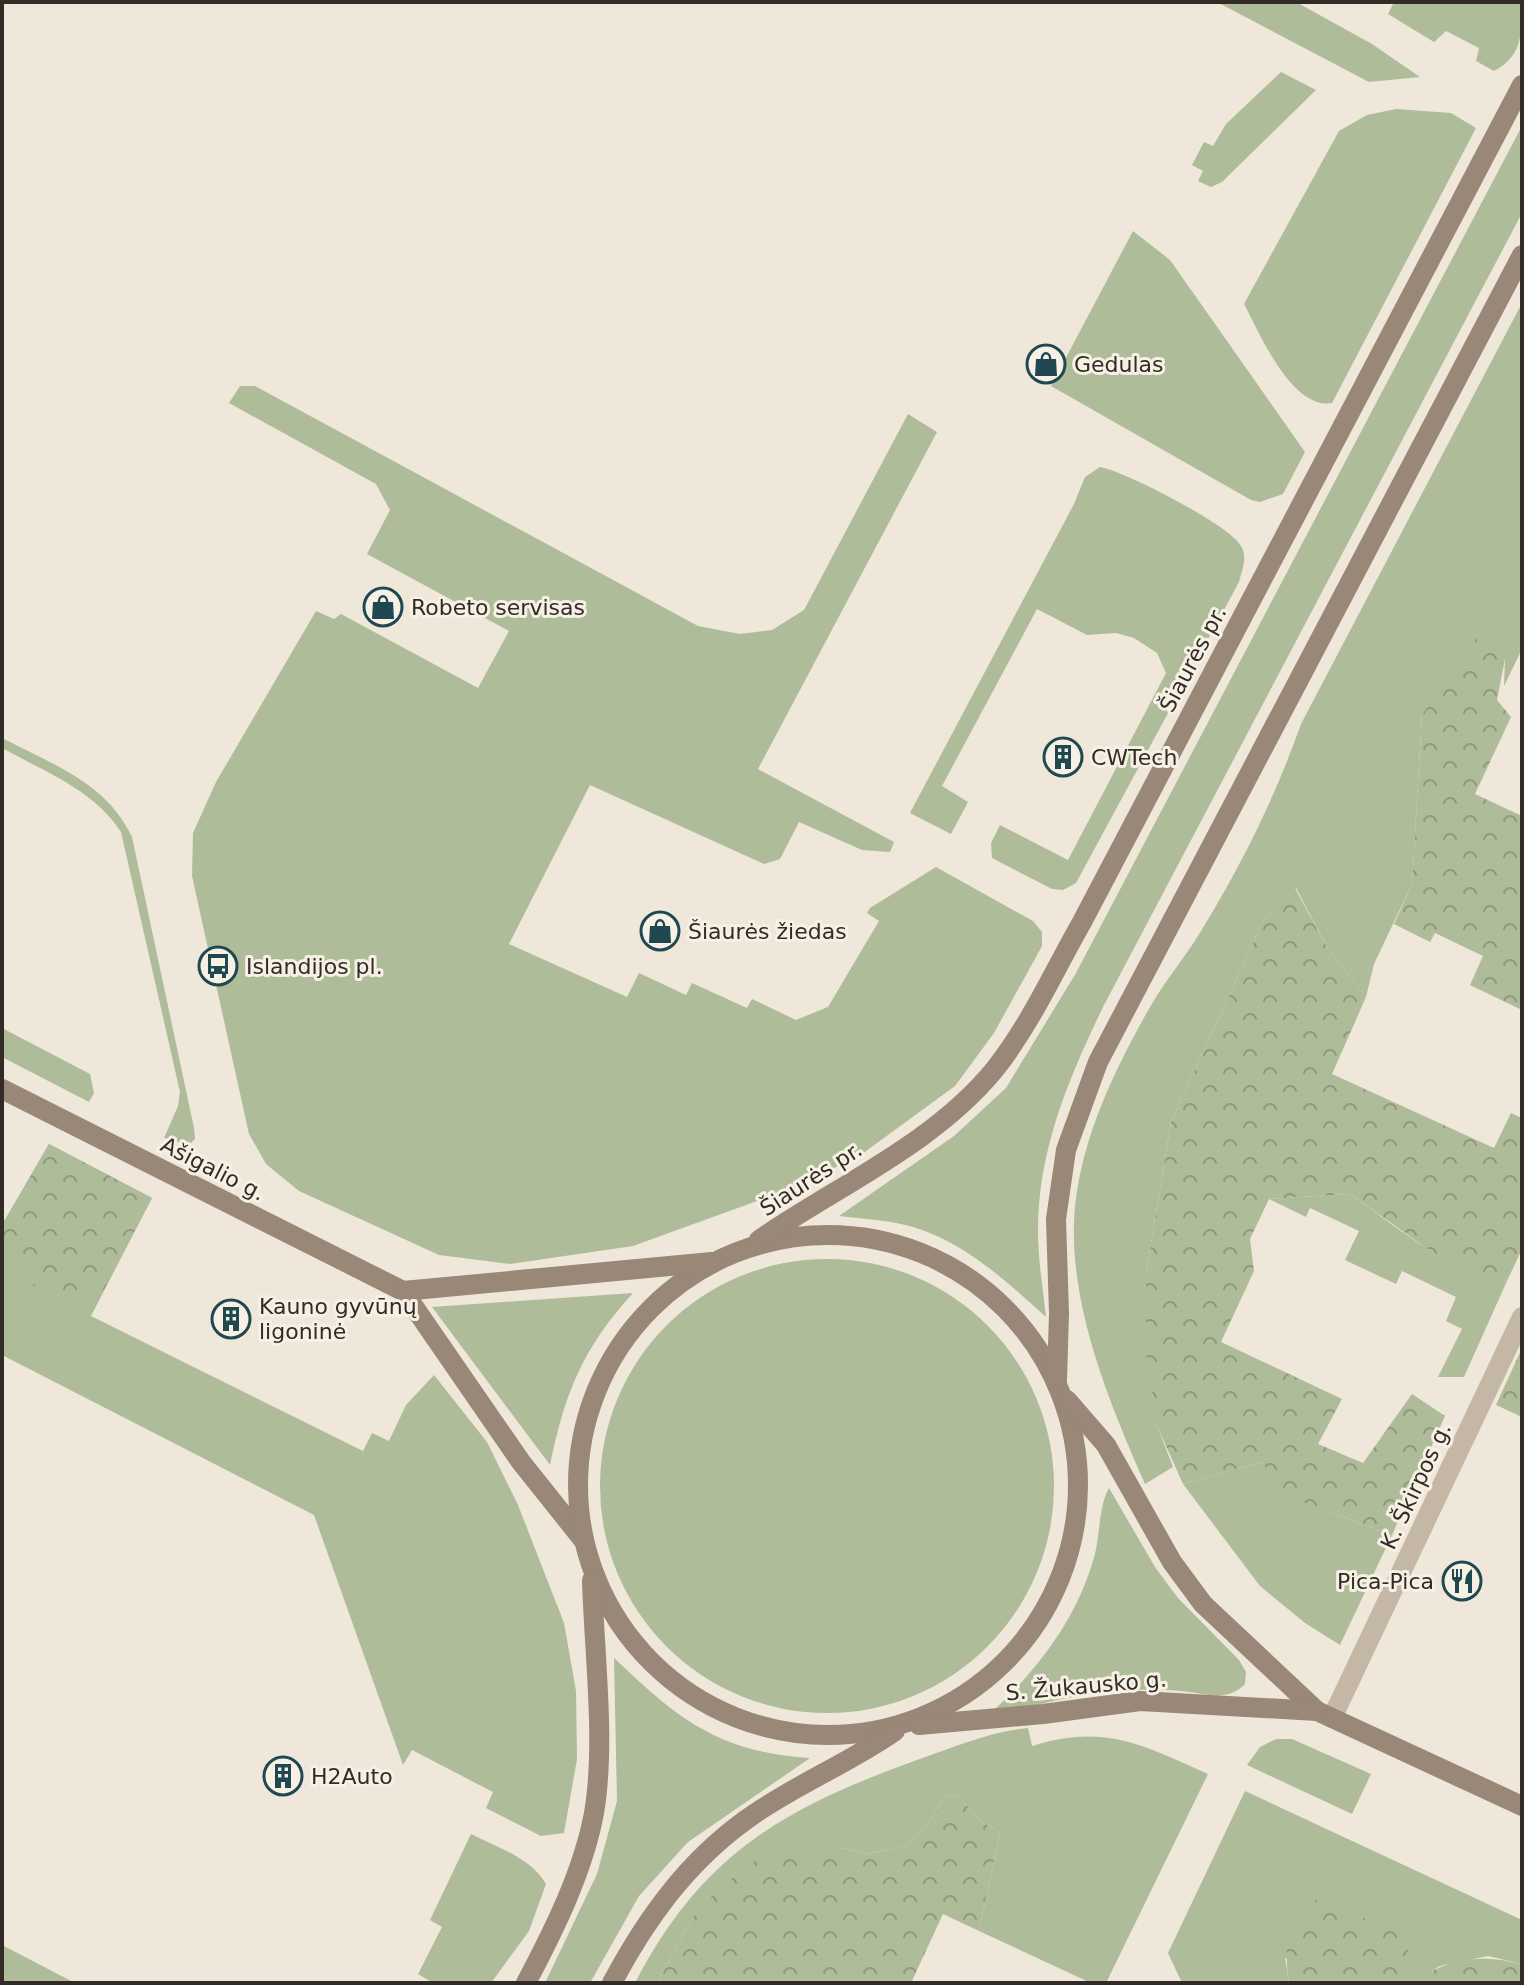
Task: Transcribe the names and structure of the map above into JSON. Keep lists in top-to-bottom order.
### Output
{
  "streets": {
    "main road": ["Šiaurės pr.", "Ašigalio g.", "S. Žukausko g."],
    "street": ["K. Škirpos g."]
  },
  "crossings": [
    ["K. Škirpos g.", "S. Žukausko g."]
  ],
  "places": {
    "shop": ["Gedulas", "Robeto servisas", "Šiaurės žiedas"],
    "building": ["CWTech", "Kauno gyvūnų ligoninė", "H2Auto"],
    "bus stop": ["Islandijos pl."],
    "restaurant": ["Pica-Pica"]
  }
}
